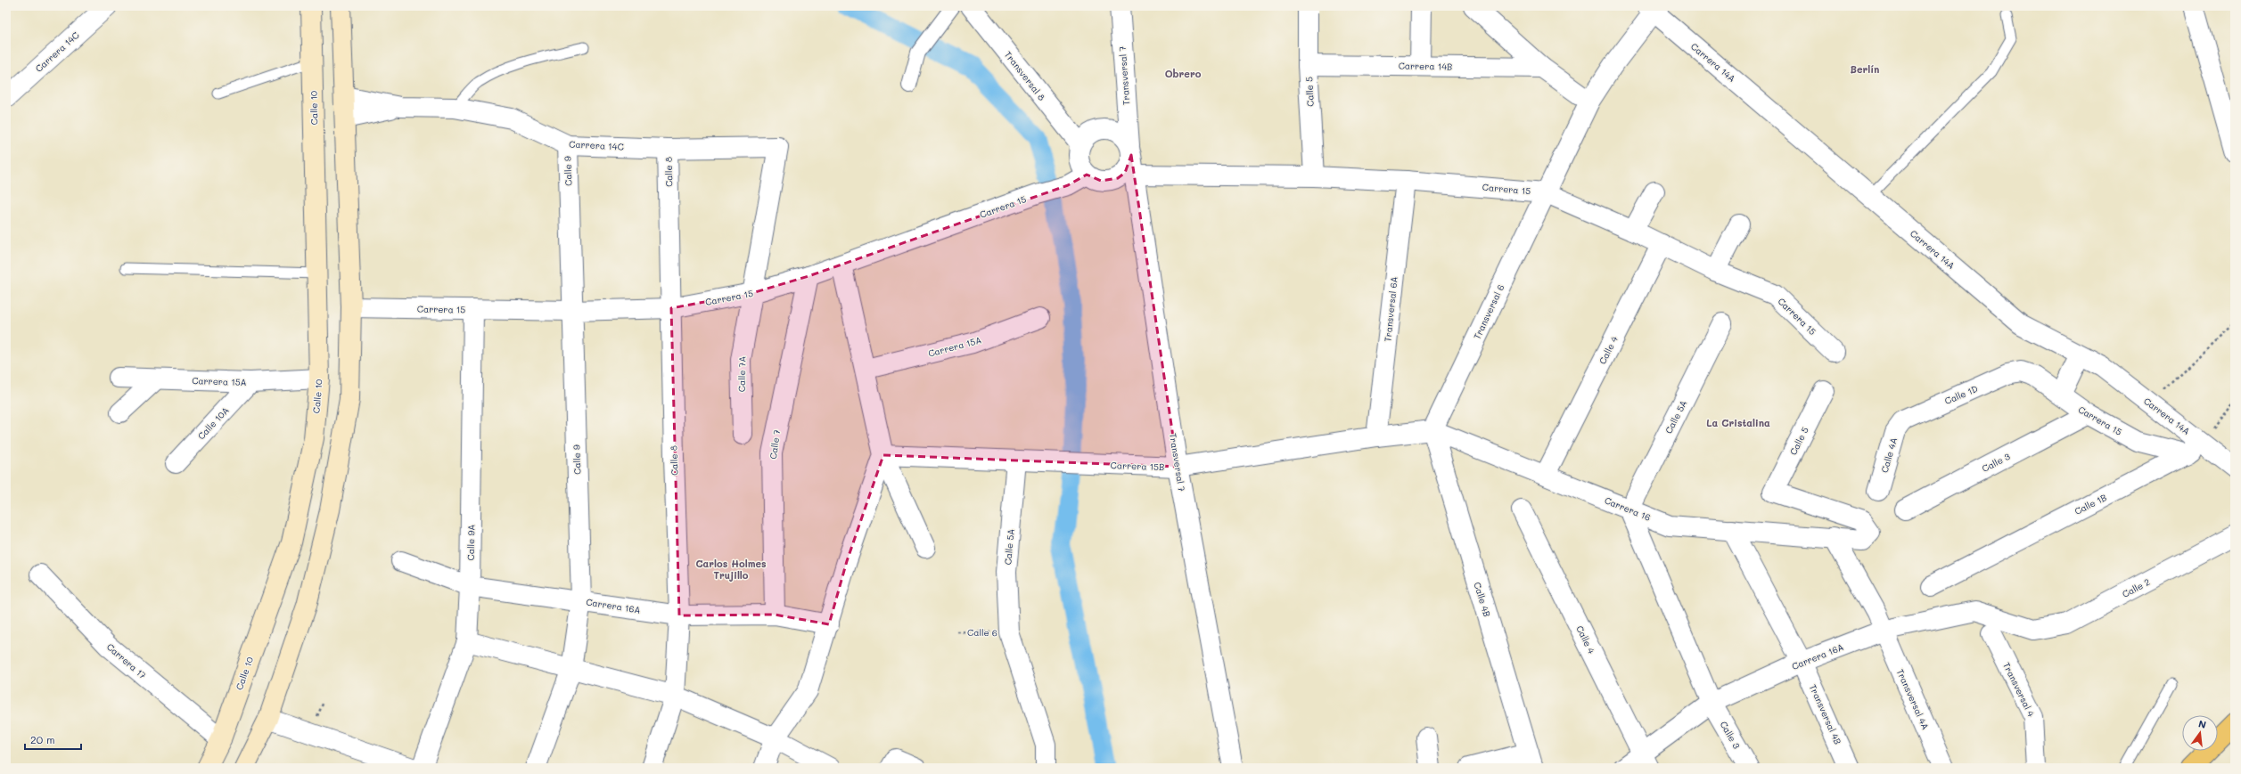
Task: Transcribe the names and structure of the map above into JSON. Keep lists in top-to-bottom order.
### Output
{
  "streets": {
    "main road": ["Calle 10"],
    "street": [
      "Carrera 14C",
      "Carrera 14A",
      "Carrera 14B",
      "Transversal 8",
      "Transversal 7",
      "Calle 5",
      "Calle 9",
      "Calle 8",
      "Carrera 15",
      "Transversal 6A",
      "Transversal 6",
      "Carrera 15A",
      "Calle 4",
      "Calle 7A",
      "Calle 1D",
      "Calle 5A",
      "Calle 10A",
      "Calle 7",
      "Calle 4A",
      "Calle 3",
      "Carrera 15B",
      "Calle 1B",
      "Carrera 16",
      "Calle 9A",
      "Calle 2",
      "Calle 4B",
      "Carrera 16A",
      "Carrera 17",
      "Transversal 4",
      "Transversal 4A",
      "Transversal 4B"
    ],
    "path": ["Calle 6"]
  },
  "crossings": [
    ["Carrera 14C", "Calle 9"],
    ["Carrera 14C", "Calle 8"],
    ["Carrera 14C", "Carrera 15"],
    ["Carrera 14C", "Calle 7A"],
    ["Carrera 14A", "Transversal 6"],
    ["Carrera 14A", "Calle 1B"],
    ["Carrera 14B", "Calle 5"],
    ["Transversal 8", "Transversal 7"],
    ["Transversal 8", "Carrera 15"],
    ["Transversal 7", "Carrera 15"],
    ["Transversal 7", "Carrera 15B"],
    ["Calle 5", "Carrera 15"],
    ["Calle 5", "Carrera 16"],
    ["Calle 10", "Carrera 15A"],
    ["Calle 10", "Carrera 17"],
    ["Calle 9", "Carrera 15"],
    ["Calle 9", "Carrera 16A"],
    ["Calle 8", "Carrera 15"],
    ["Calle 8", "Carrera 16A"],
    ["Carrera 15", "Transversal 6A"],
    ["Carrera 15", "Transversal 6"],
    ["Carrera 15", "Calle 4"],
    ["Carrera 15", "Calle 7A"],
    ["Carrera 15", "Calle 1D"],
    ["Carrera 15", "Calle 7"],
    ["Carrera 15", "Calle 3"],
    ["Carrera 15", "Calle 1B"],
    ["Carrera 15", "Calle 9A"],
    ["Transversal 6A", "Carrera 15B"],
    ["Transversal 6", "Carrera 15B"],
    ["Transversal 6", "Carrera 16"],
    ["Transversal 6", "Calle 4B"],
    ["Carrera 15A", "Calle 10A"],
    ["Calle 4", "Carrera 16"],
    ["Calle 4", "Carrera 16A"],
    ["Calle 1D", "Calle 4A"],
    ["Calle 5A", "Carrera 15B"],
    ["Calle 5A", "Carrera 16"],
    ["Calle 5A", "Calle 6"],
    ["Calle 7", "Carrera 16A"],
    ["Calle 3", "Carrera 16A"],
    ["Carrera 15B", "Carrera 16"],
    ["Carrera 15B", "Calle 4B"],
    ["Carrera 16", "Calle 4B"],
    ["Calle 9A", "Carrera 16A"],
    ["Calle 2", "Carrera 16A"],
    ["Carrera 16A", "Transversal 4A"],
    ["Carrera 16A", "Transversal 4B"]
  ],
  "districts": [
    "Berlín",
    "Obrero",
    "La Cristalina",
    "Carlos Holmes Trujillo"
  ],
  "scale_bar": "20 m",
  "north": "top"
}
